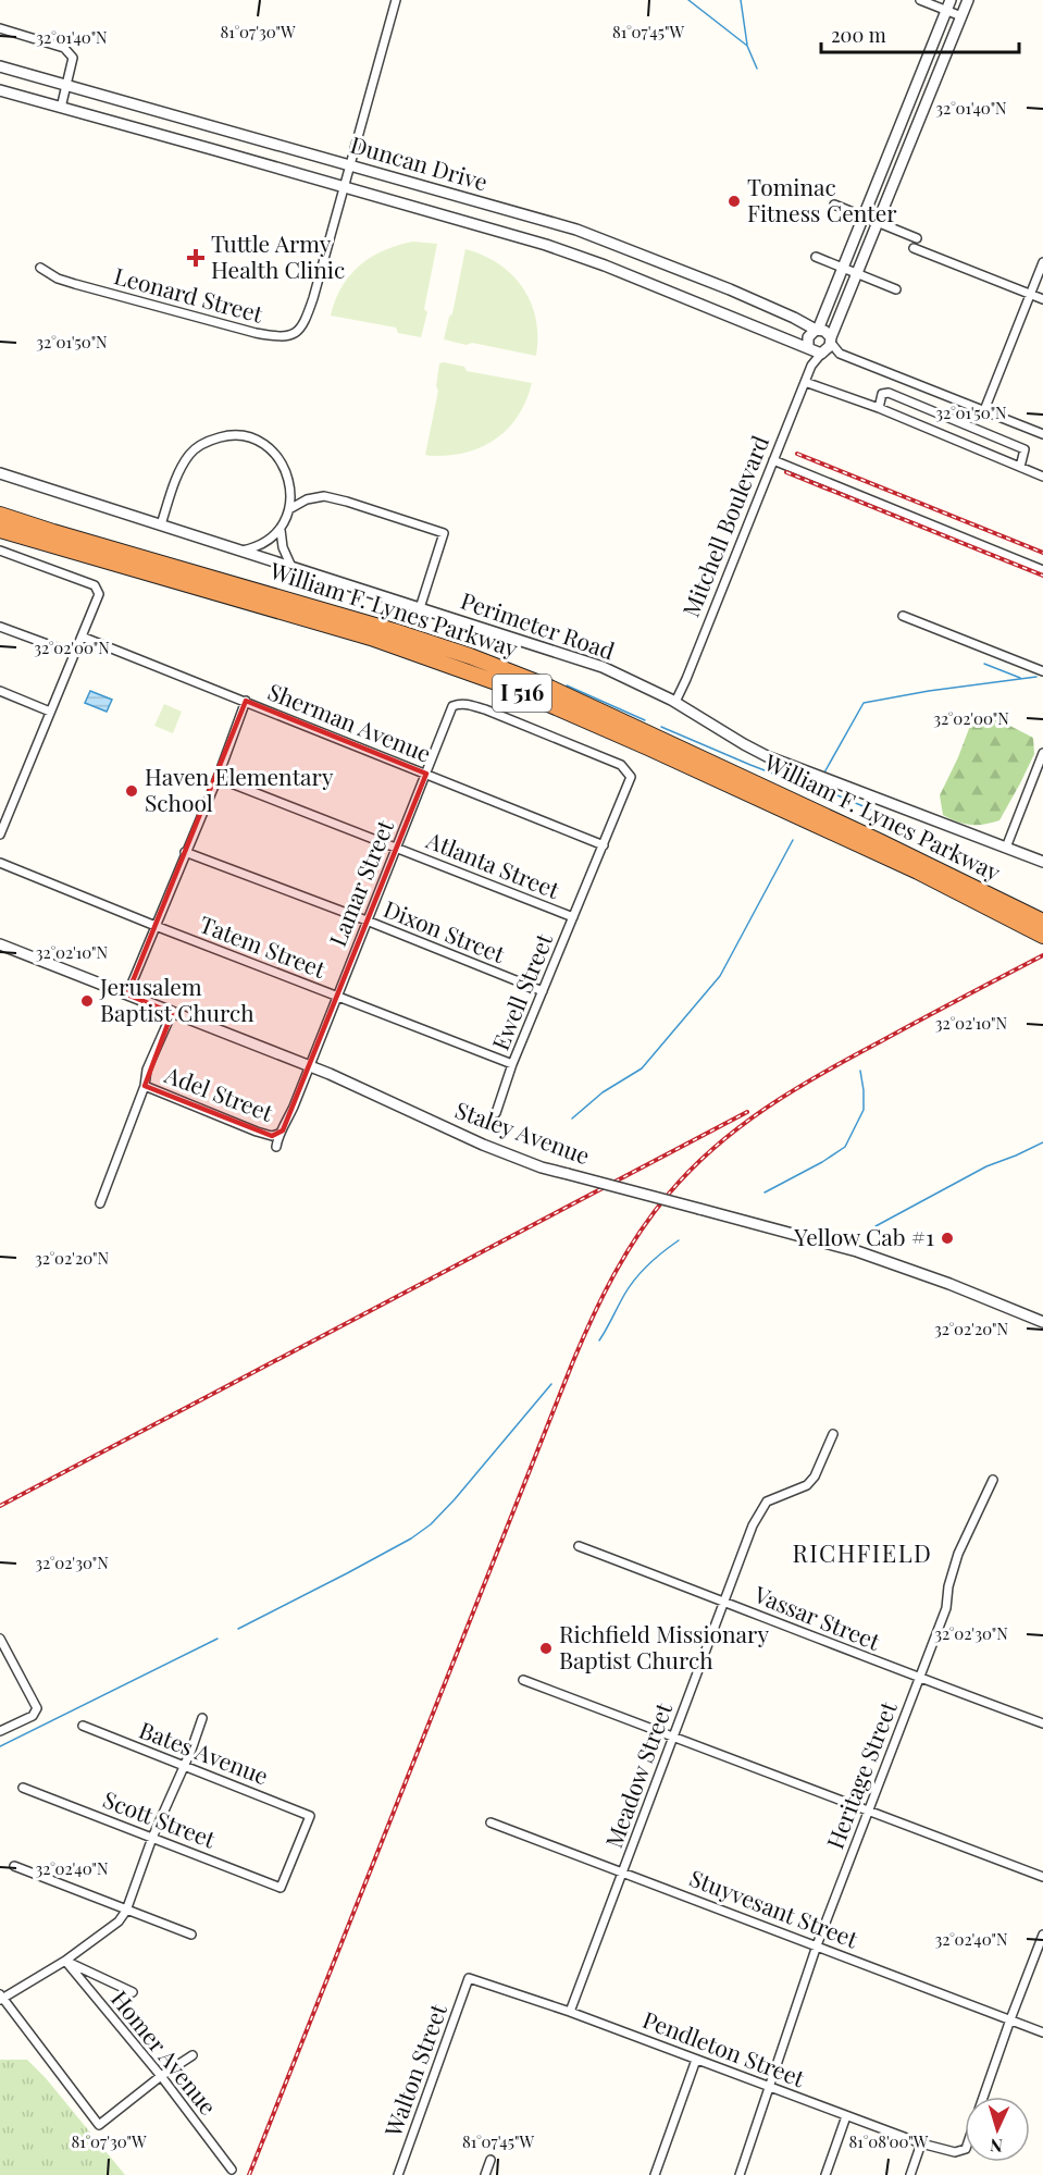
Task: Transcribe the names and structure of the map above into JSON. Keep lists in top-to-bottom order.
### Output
{
  "streets": {
    "highway": ["William F. Lynes Parkway", "I 516"],
    "street": [
      "Duncan Drive",
      "Leonard Street",
      "Mitchell Boulevard",
      "Perimeter Road",
      "Sherman Avenue",
      "Atlanta Street",
      "Lamar Street",
      "Dixon Street",
      "Tatem Street",
      "Ewell Street",
      "Adel Street",
      "Staley Avenue",
      "Vassar Street",
      "Bates Avenue",
      "Meadow Street",
      "Heritage Street",
      "Scott Street",
      "Stuyvesant Street",
      "Pendleton Street",
      "Homer Avenue",
      "Walton Street"
    ]
  },
  "crossings": [
    ["Duncan Drive", "Leonard Street"],
    ["Duncan Drive", "Mitchell Boulevard"],
    ["Mitchell Boulevard", "Perimeter Road"],
    ["Sherman Avenue", "Lamar Street"],
    ["Sherman Avenue", "Ewell Street"],
    ["Atlanta Street", "Lamar Street"],
    ["Atlanta Street", "Ewell Street"],
    ["Lamar Street", "Dixon Street"],
    ["Lamar Street", "Tatem Street"],
    ["Lamar Street", "Ewell Street"],
    ["Lamar Street", "Adel Street"],
    ["Lamar Street", "Staley Avenue"],
    ["Dixon Street", "Ewell Street"],
    ["Tatem Street", "Ewell Street"],
    ["Vassar Street", "Meadow Street"],
    ["Vassar Street", "Heritage Street"],
    ["Bates Avenue", "Scott Street"],
    ["Meadow Street", "Stuyvesant Street"],
    ["Meadow Street", "Pendleton Street"],
    ["Heritage Street", "Stuyvesant Street"],
    ["Heritage Street", "Pendleton Street"],
    ["Pendleton Street", "Walton Street"]
  ],
  "districts": ["RICHFIELD"],
  "places": {
    "other": [
      "Tominac Fitness Center",
      "Haven Elementary School",
      "Jerusalem Baptist Church",
      "Yellow Cab #1",
      "Richfield Missionary Baptist Church"
    ],
    "health": ["Tuttle Army Health Clinic"]
  },
  "scale_bar": "200 m",
  "north": "bottom",
  "coordinates": [
    "81°07'30\"W",
    "81°07'45\"W",
    "32°01'40\"N",
    "32°01'50\"N",
    "32°02'00\"N",
    "32°02'10\"N",
    "32°02'20\"N",
    "32°02'30\"N",
    "32°02'40\"N",
    "81°08'00\"W"
  ]
}
